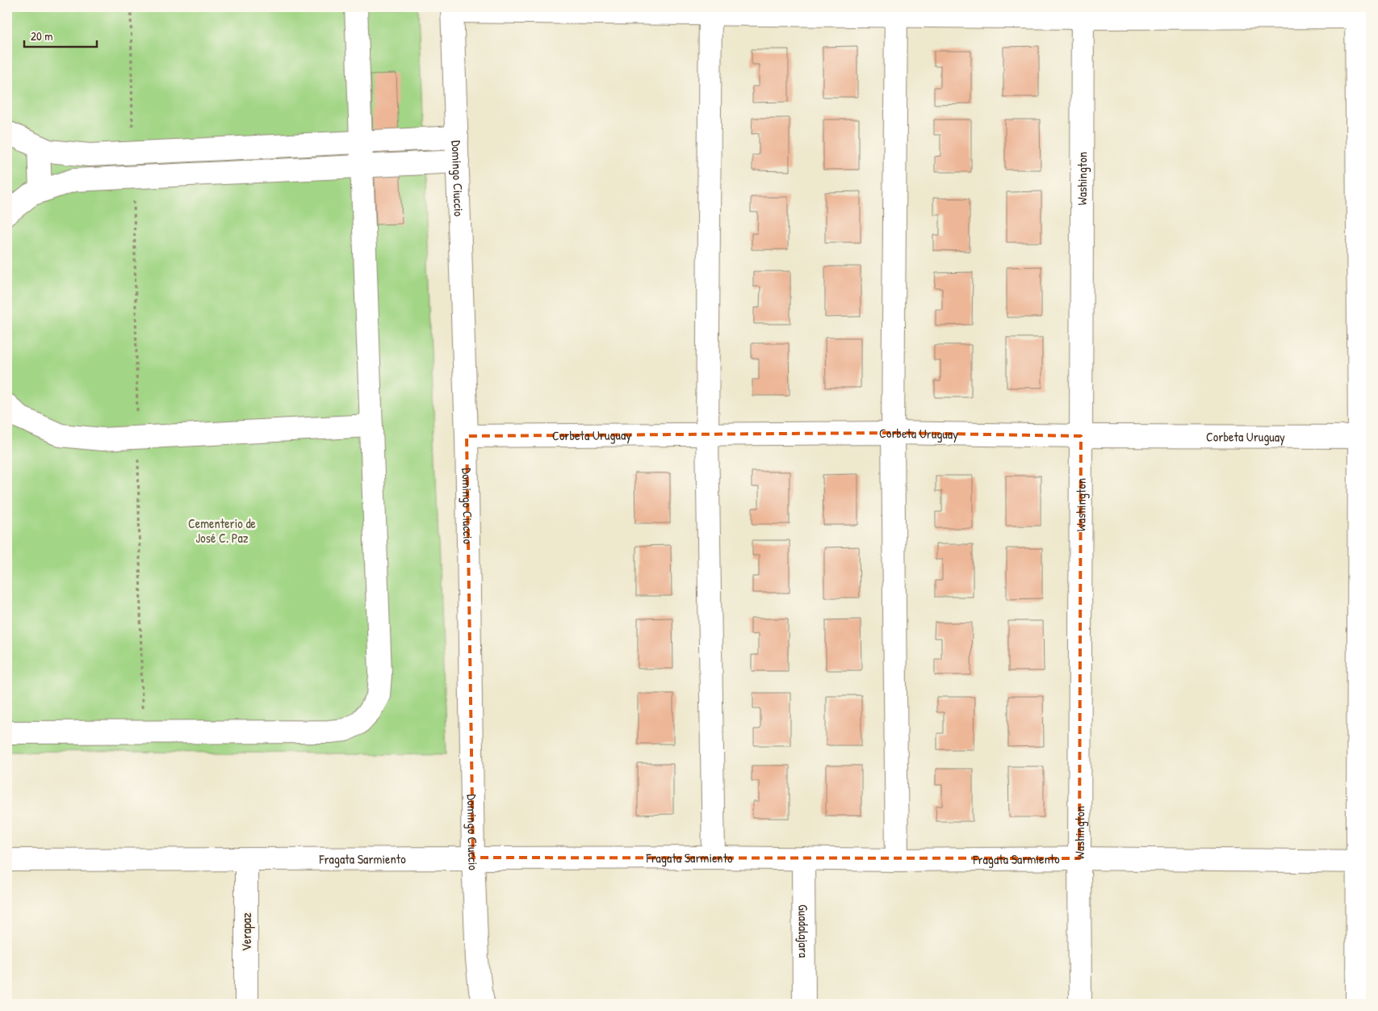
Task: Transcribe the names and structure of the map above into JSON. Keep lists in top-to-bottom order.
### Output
{
  "streets": {
    "street": [
      "Domingo Ciuccio",
      "Washington",
      "Corbeta Uruguay",
      "Fragata Sarmiento",
      "Guadalajara",
      "Verapaz"
    ]
  },
  "crossings": [
    ["Domingo Ciuccio", "Corbeta Uruguay"],
    ["Domingo Ciuccio", "Fragata Sarmiento"],
    ["Washington", "Corbeta Uruguay"],
    ["Washington", "Fragata Sarmiento"],
    ["Fragata Sarmiento", "Guadalajara"],
    ["Fragata Sarmiento", "Verapaz"]
  ],
  "parks": ["Cementerio de José C. Paz"],
  "scale_bar": "20 m"
}
